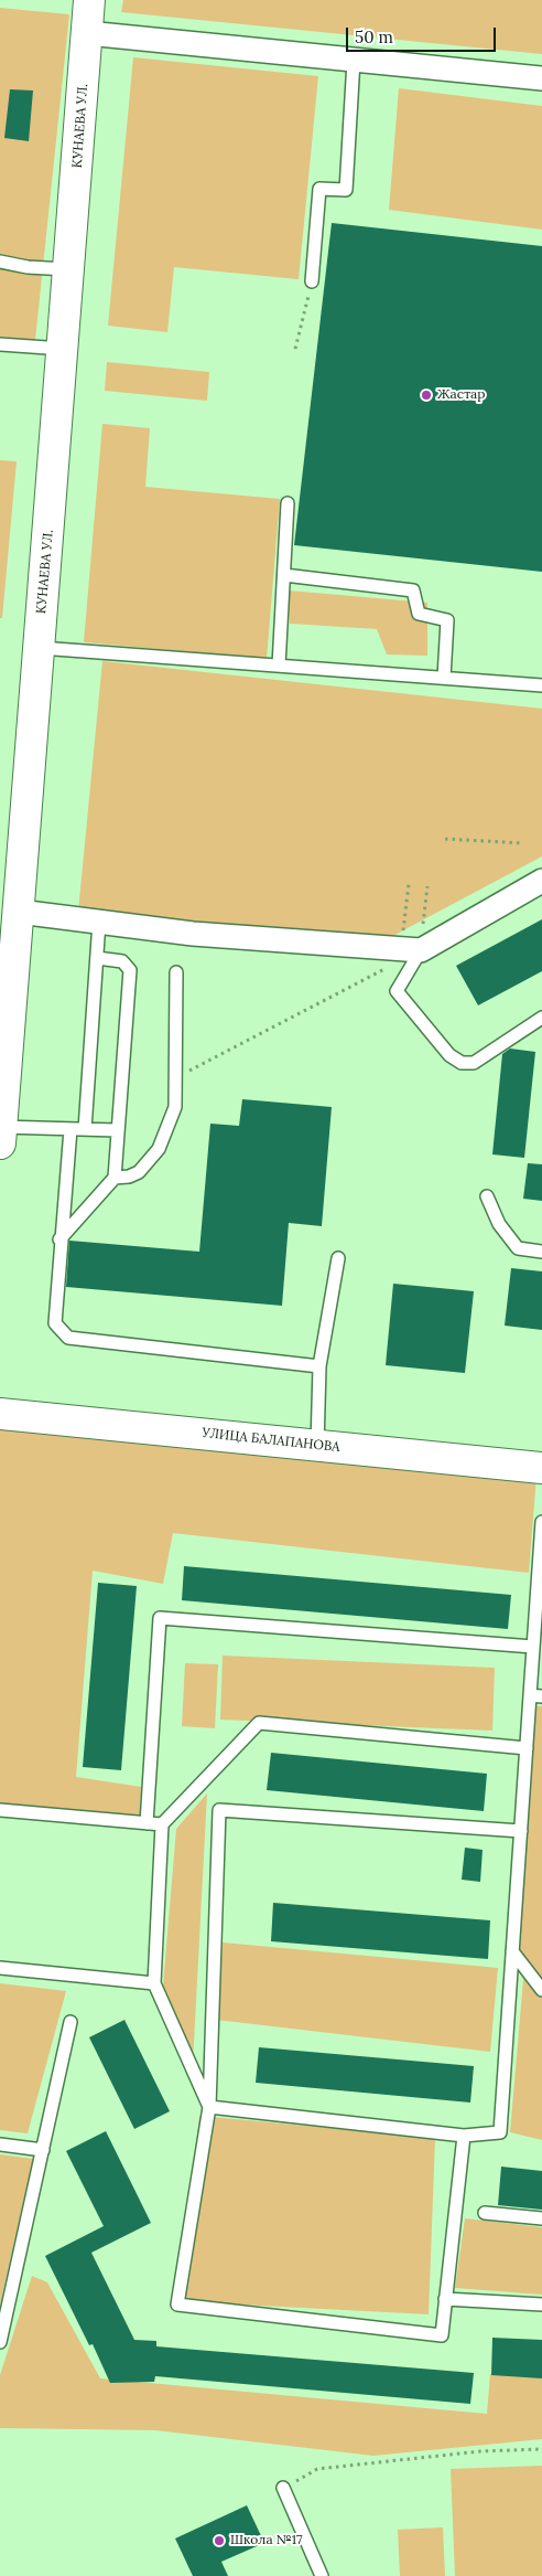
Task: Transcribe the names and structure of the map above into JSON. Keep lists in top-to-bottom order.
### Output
{
  "streets": {
    "street": ["КУНАЕВА УЛ.", "УЛИЦА БАЛАПАНОВА"]
  },
  "places": ["Жастар", "Школа №17"],
  "scale_bar": "50 m"
}
